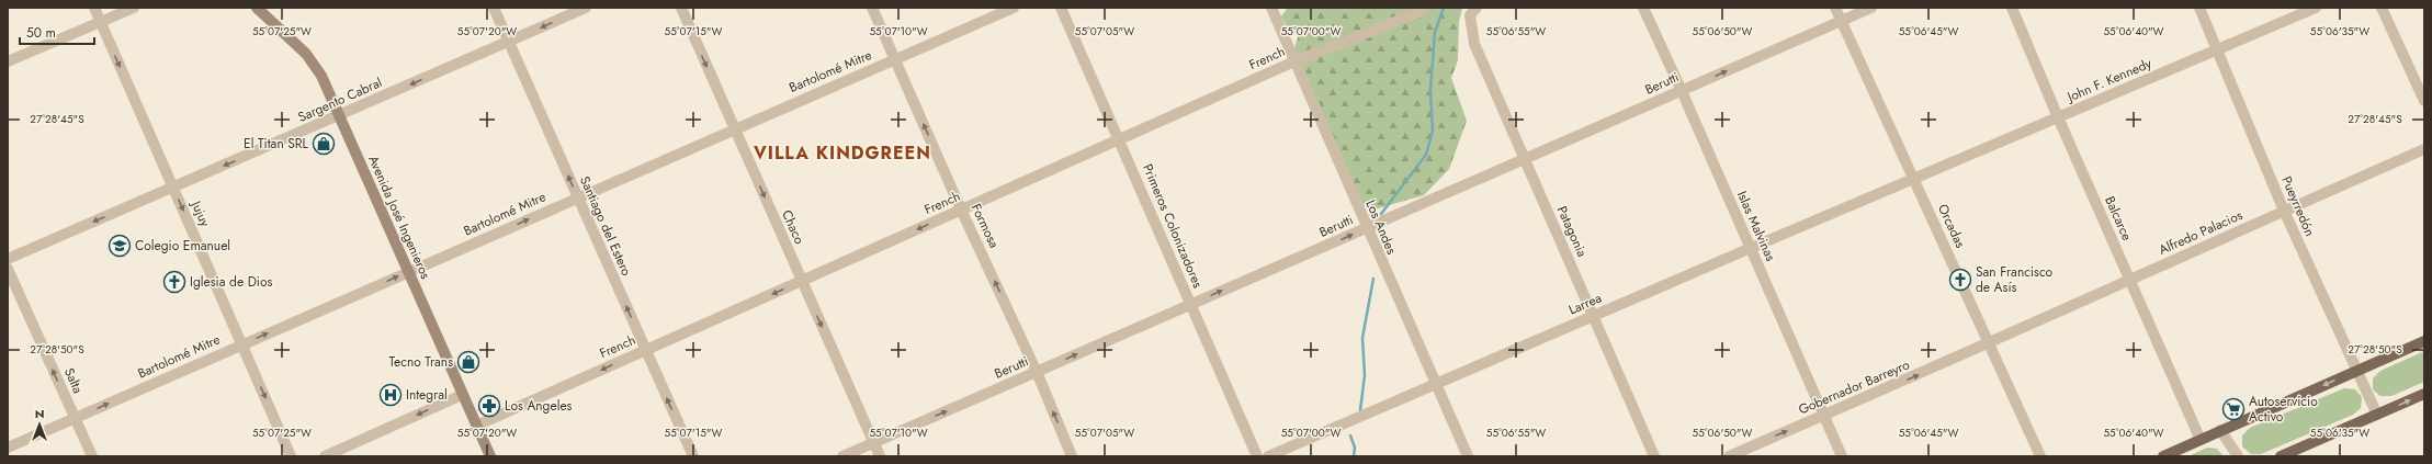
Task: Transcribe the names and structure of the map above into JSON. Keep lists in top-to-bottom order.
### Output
{
  "streets": {
    "main road": ["Avenida José Ingenieros"],
    "street": [
      "French",
      "Bartolomé Mitre",
      "John F. Kennedy",
      "Berutti",
      "Sargento Cabral",
      "Pueyrredón",
      "Jujuy",
      "Balcarce",
      "Santiago del Estero",
      "Formosa",
      "Primeros Colonizadores",
      "Islas Malvinas",
      "Orcadas",
      "Chaco",
      "Los Andes",
      "Patagonia",
      "Alfredo Palacios",
      "Larrea",
      "Salta",
      "Gobernador Barreyro"
    ]
  },
  "crossings": [
    ["French", "Avenida José Ingenieros"],
    ["French", "Santiago del Estero"],
    ["French", "Formosa"],
    ["French", "Primeros Colonizadores"],
    ["French", "Chaco"],
    ["French", "Los Andes"],
    ["Bartolomé Mitre", "Jujuy"],
    ["Bartolomé Mitre", "Avenida José Ingenieros"],
    ["Bartolomé Mitre", "Santiago del Estero"],
    ["Bartolomé Mitre", "Formosa"],
    ["Bartolomé Mitre", "Chaco"],
    ["Bartolomé Mitre", "Salta"],
    ["John F. Kennedy", "Pueyrredón"],
    ["John F. Kennedy", "Balcarce"],
    ["John F. Kennedy", "Orcadas"],
    ["John F. Kennedy", "Larrea"],
    ["Berutti", "Formosa"],
    ["Berutti", "Primeros Colonizadores"],
    ["Berutti", "Islas Malvinas"],
    ["Berutti", "Orcadas"],
    ["Berutti", "Chaco"],
    ["Berutti", "Los Andes"],
    ["Berutti", "Patagonia"],
    ["Sargento Cabral", "Jujuy"],
    ["Sargento Cabral", "Avenida José Ingenieros"],
    ["Sargento Cabral", "Santiago del Estero"],
    ["Pueyrredón", "Alfredo Palacios"],
    ["Balcarce", "Alfredo Palacios"],
    ["Islas Malvinas", "Larrea"],
    ["Islas Malvinas", "Gobernador Barreyro"],
    ["Orcadas", "Alfredo Palacios"],
    ["Orcadas", "Larrea"],
    ["Orcadas", "Gobernador Barreyro"],
    ["Los Andes", "Larrea"],
    ["Patagonia", "Larrea"],
    ["Alfredo Palacios", "Gobernador Barreyro"]
  ],
  "one_way": [
    "French",
    "Bartolomé Mitre",
    "Berutti",
    "Sargento Cabral",
    "Jujuy",
    "Santiago del Estero",
    "Formosa",
    "Chaco",
    "Salta",
    "Gobernador Barreyro"
  ],
  "districts": ["VILLA KINDGREEN"],
  "places": {
    "shop": ["El Titan SRL", "Tecno Trans"],
    "school or university": ["Colegio Emanuel"],
    "church": ["San Francisco de Asís", "Iglesia de Dios"],
    "hospital": ["Integral"],
    "pharmacy": ["Los Angeles"],
    "supermarket": ["Autoservicio Activo"]
  },
  "scale_bar": "50 m",
  "north": "top",
  "coordinates": [
    "55°07'25\"W",
    "55°07'20\"W",
    "55°07'15\"W",
    "55°07'10\"W",
    "55°07'05\"W",
    "55°07'00\"W",
    "55°06'55\"W",
    "55°06'50\"W",
    "55°06'45\"W",
    "55°06'40\"W",
    "55°06'35\"W",
    "27°28'45\"S",
    "27°28'50\"S"
  ]
}
